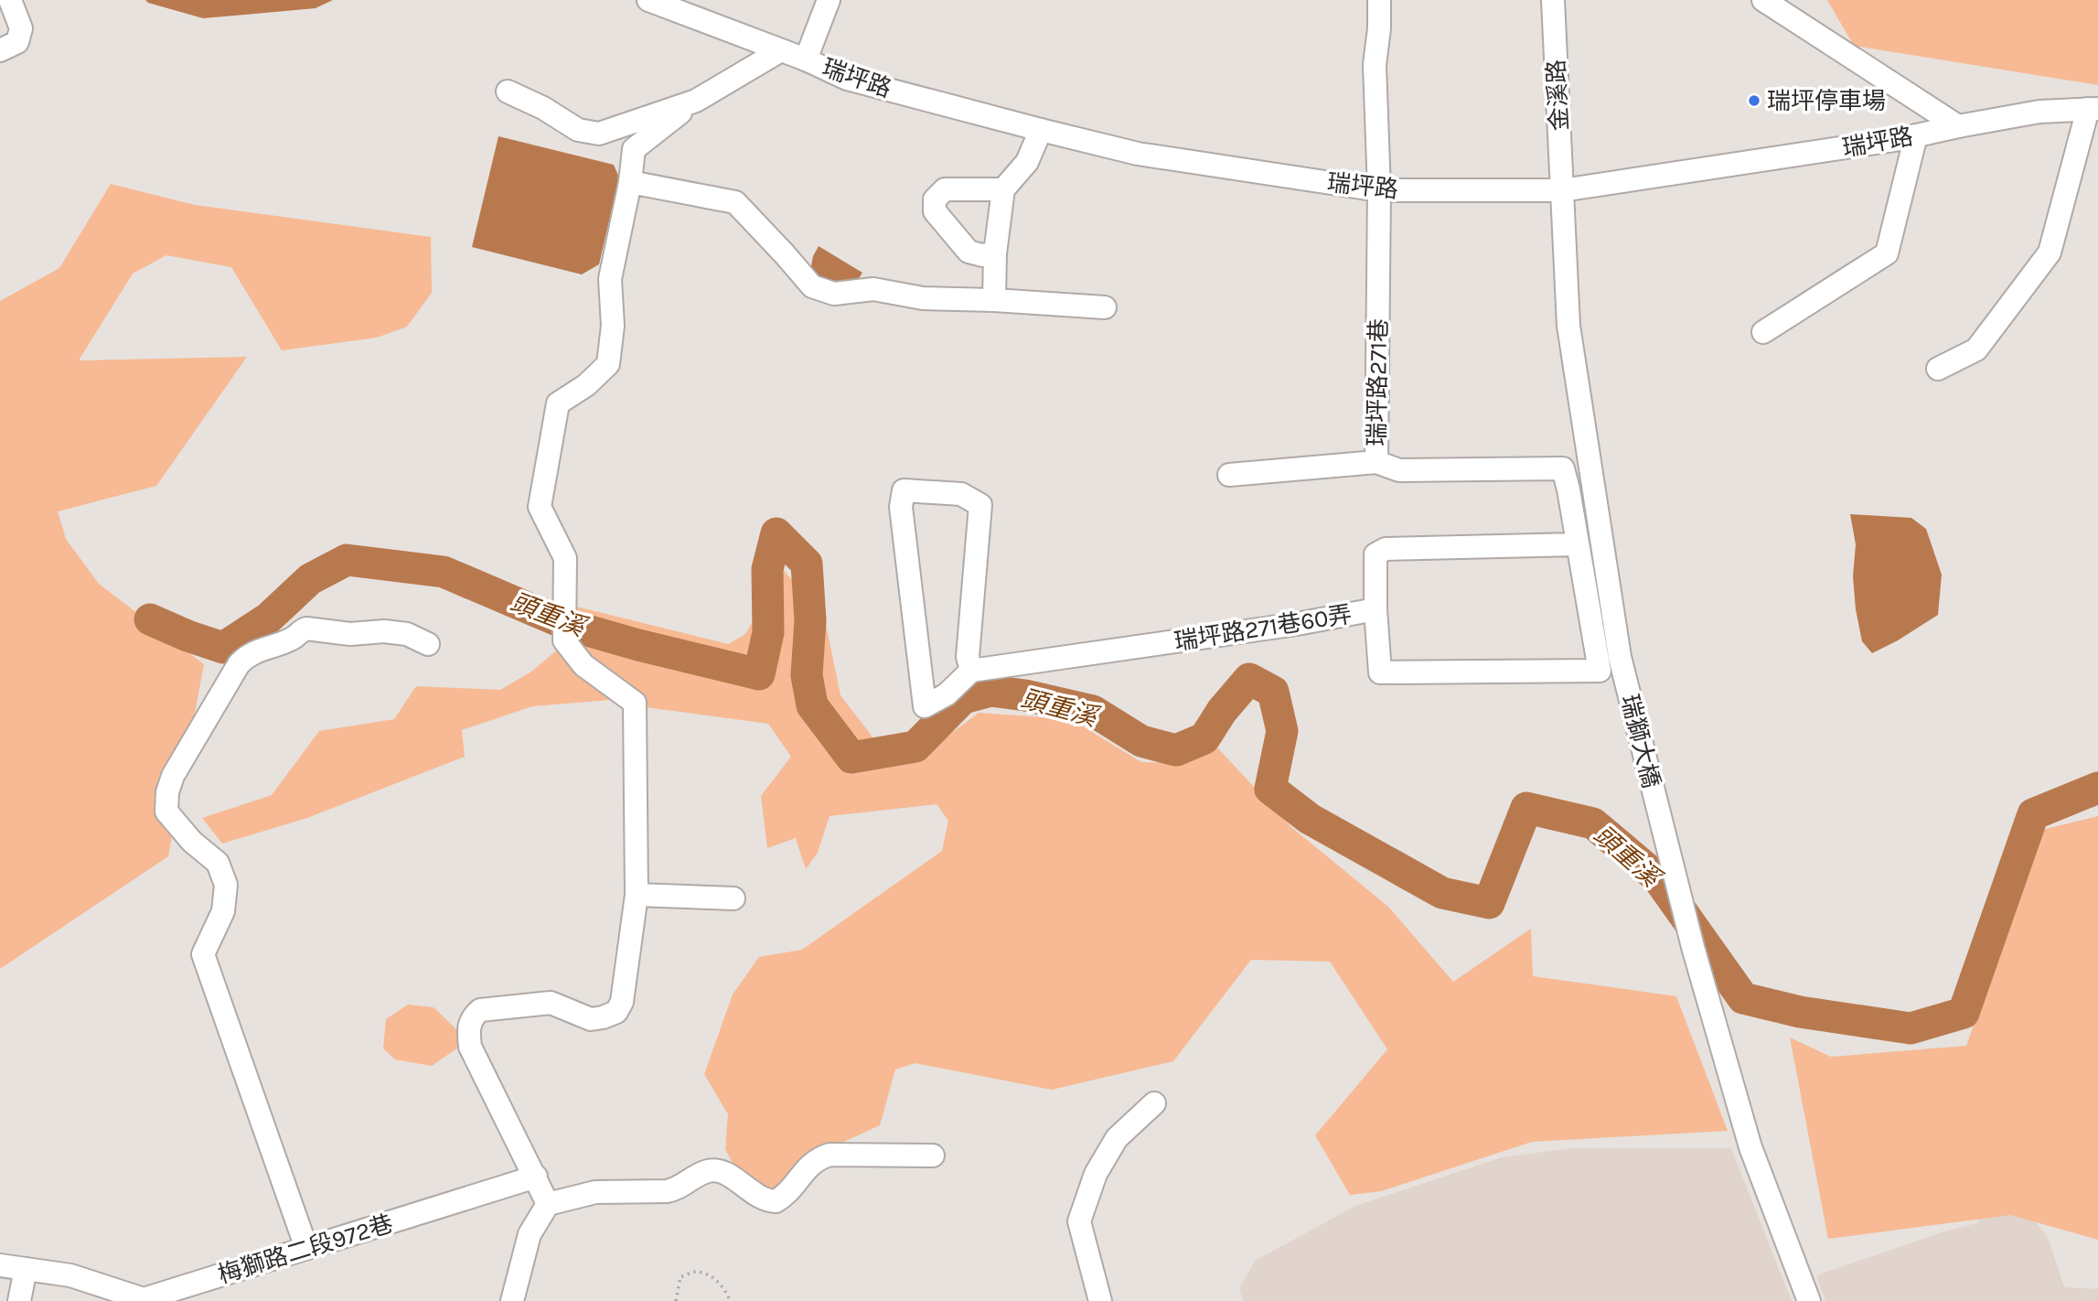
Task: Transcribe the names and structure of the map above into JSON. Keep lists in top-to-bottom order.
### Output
{
  "streets": {
    "street": [
      "瑞坪路",
      "金溪路",
      "瑞坪路271巷",
      "瑞坪路271巷60弄",
      "瑞獅大橋",
      "梅獅路二段972巷"
    ]
  },
  "crossings": [
    ["瑞坪路", "金溪路"],
    ["瑞坪路", "瑞坪路271巷"],
    ["金溪路", "瑞獅大橋"],
    ["瑞坪路271巷", "瑞坪路271巷60弄"]
  ],
  "water": ["頭重溪"],
  "places": ["瑞坪停車場"]
}
